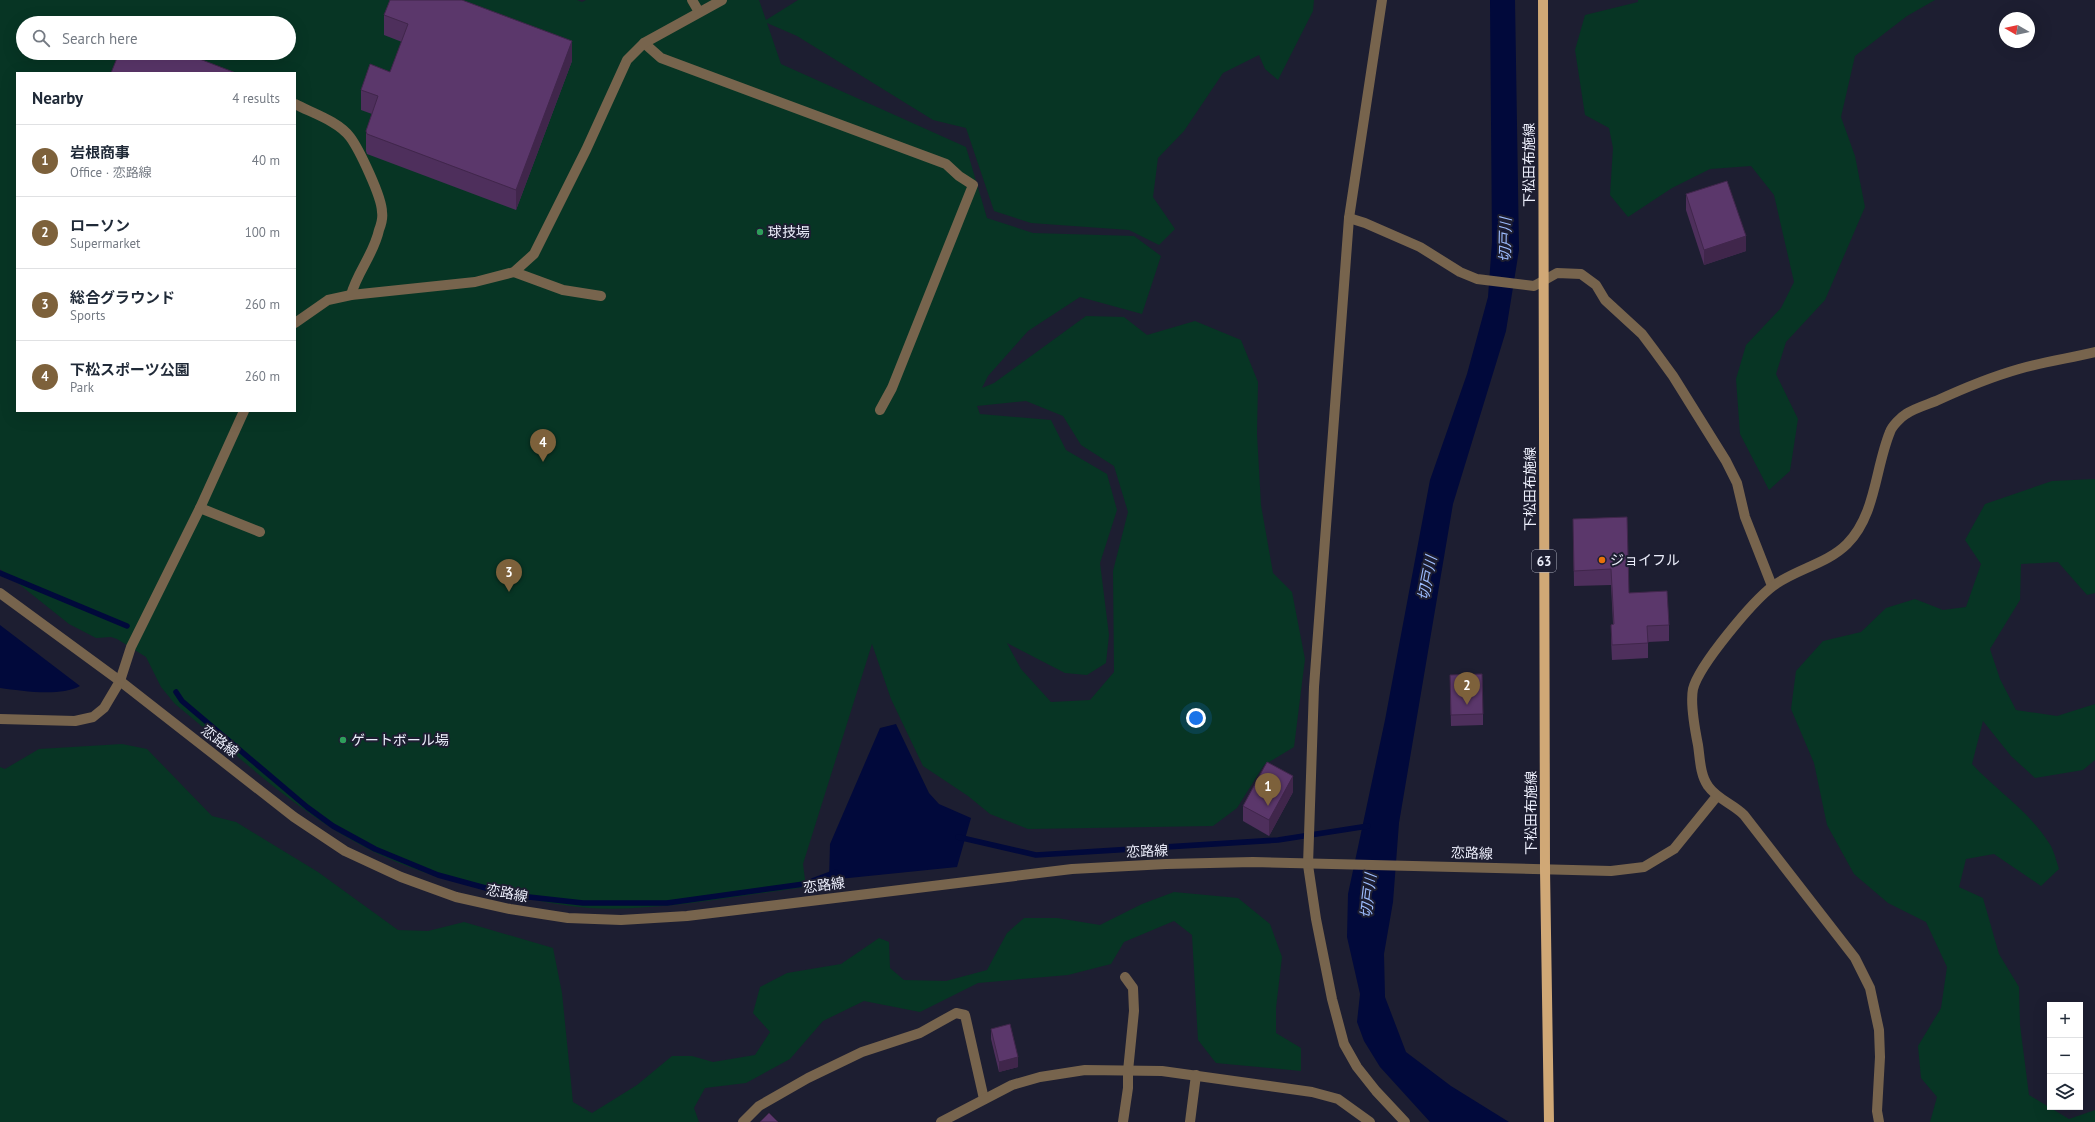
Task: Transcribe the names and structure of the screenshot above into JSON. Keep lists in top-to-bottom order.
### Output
{
  "streets": {
    "main road": ["下松田布施線", "63"],
    "street": ["恋路線"]
  },
  "crossings": [
    ["下松田布施線", "恋路線"]
  ],
  "water": ["切戸川"],
  "places": ["球技場", "ジョイフル", "ゲートボール場"],
  "north": "left",
  "page": {
    "search": "Search here",
    "heading": ["Nearby", "4 results"],
    "list": [
      {
        "mark": "1",
        "name": "岩根商事",
        "note": "Office · 恋路線",
        "value": "40 m"
      },
      {
        "mark": "2",
        "name": "ローソン",
        "note": "Supermarket",
        "value": "100 m"
      },
      {
        "mark": "3",
        "name": "総合グラウンド",
        "note": "Sports",
        "value": "260 m"
      },
      {
        "mark": "4",
        "name": "下松スポーツ公園",
        "note": "Park",
        "value": "260 m"
      }
    ],
    "pins": [
      "4",
      "3",
      "2",
      "1"
    ],
    "map_buttons": ["+", "−"]
  }
}
